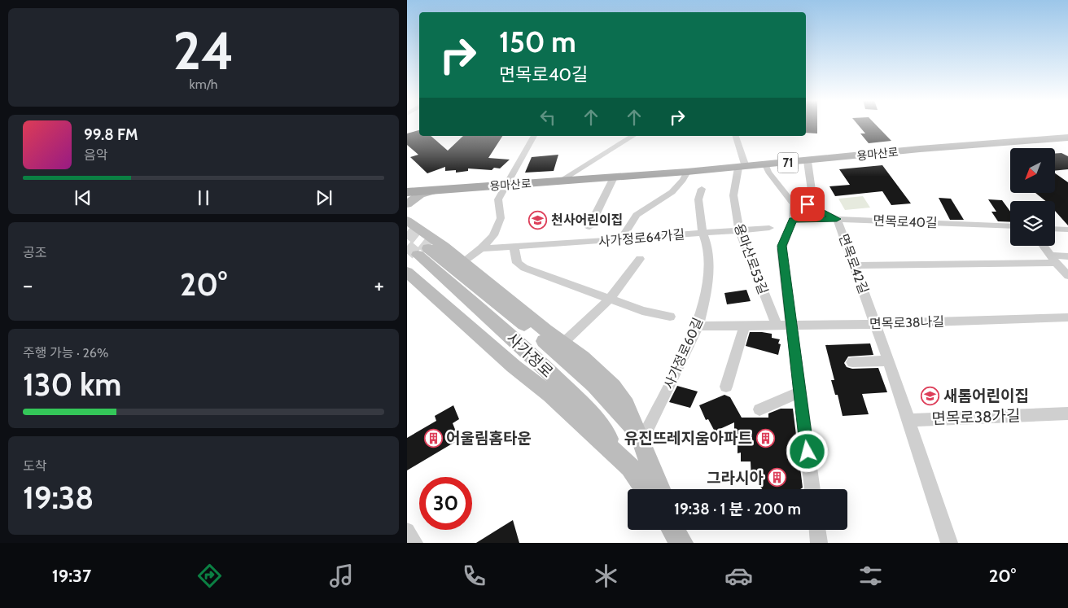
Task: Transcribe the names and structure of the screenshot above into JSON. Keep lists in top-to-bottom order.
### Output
{
  "streets": {
    "main road": ["용마산로", "71", "사가정로"],
    "street": [
      "면목로40길",
      "사가정로64가길",
      "용마산로53길",
      "면목로42길",
      "면목로38나길",
      "사가정로60길",
      "면목로38가길"
    ]
  },
  "crossings": [
    ["용마산로", "용마산로53길"],
    ["용마산로", "면목로42길"],
    ["면목로40길", "면목로42길"],
    ["사가정로64가길", "용마산로53길"],
    ["사가정로64가길", "사가정로60길"],
    ["용마산로53길", "면목로38나길"],
    ["면목로42길", "면목로38나길"],
    ["면목로42길", "면목로38가길"],
    ["면목로38나길", "사가정로60길"],
    ["사가정로60길", "사가정로"]
  ],
  "places": {
    "school or university": ["천사어린이집", "새롬어린이집"],
    "building": ["어울림홈타운", "유진뜨레지움아파트", "그라시아"]
  },
  "north": "bottom left",
  "page": {
    "tile": [
      ["24", "km/h"],
      "공조",
      ["주행 가능 · 26%", "130 km"],
      ["도착", "19:38"]
    ],
    "turn": ["150 m", "면목로40길"],
    "song": ["99.8 FM", "음악"],
    "heat": ["−", "20°", "+"],
    "limit": "30",
    "trip": "19:38 · 1 분 · 200 m",
    "tabs": ["19:37", "20°"]
  }
}
